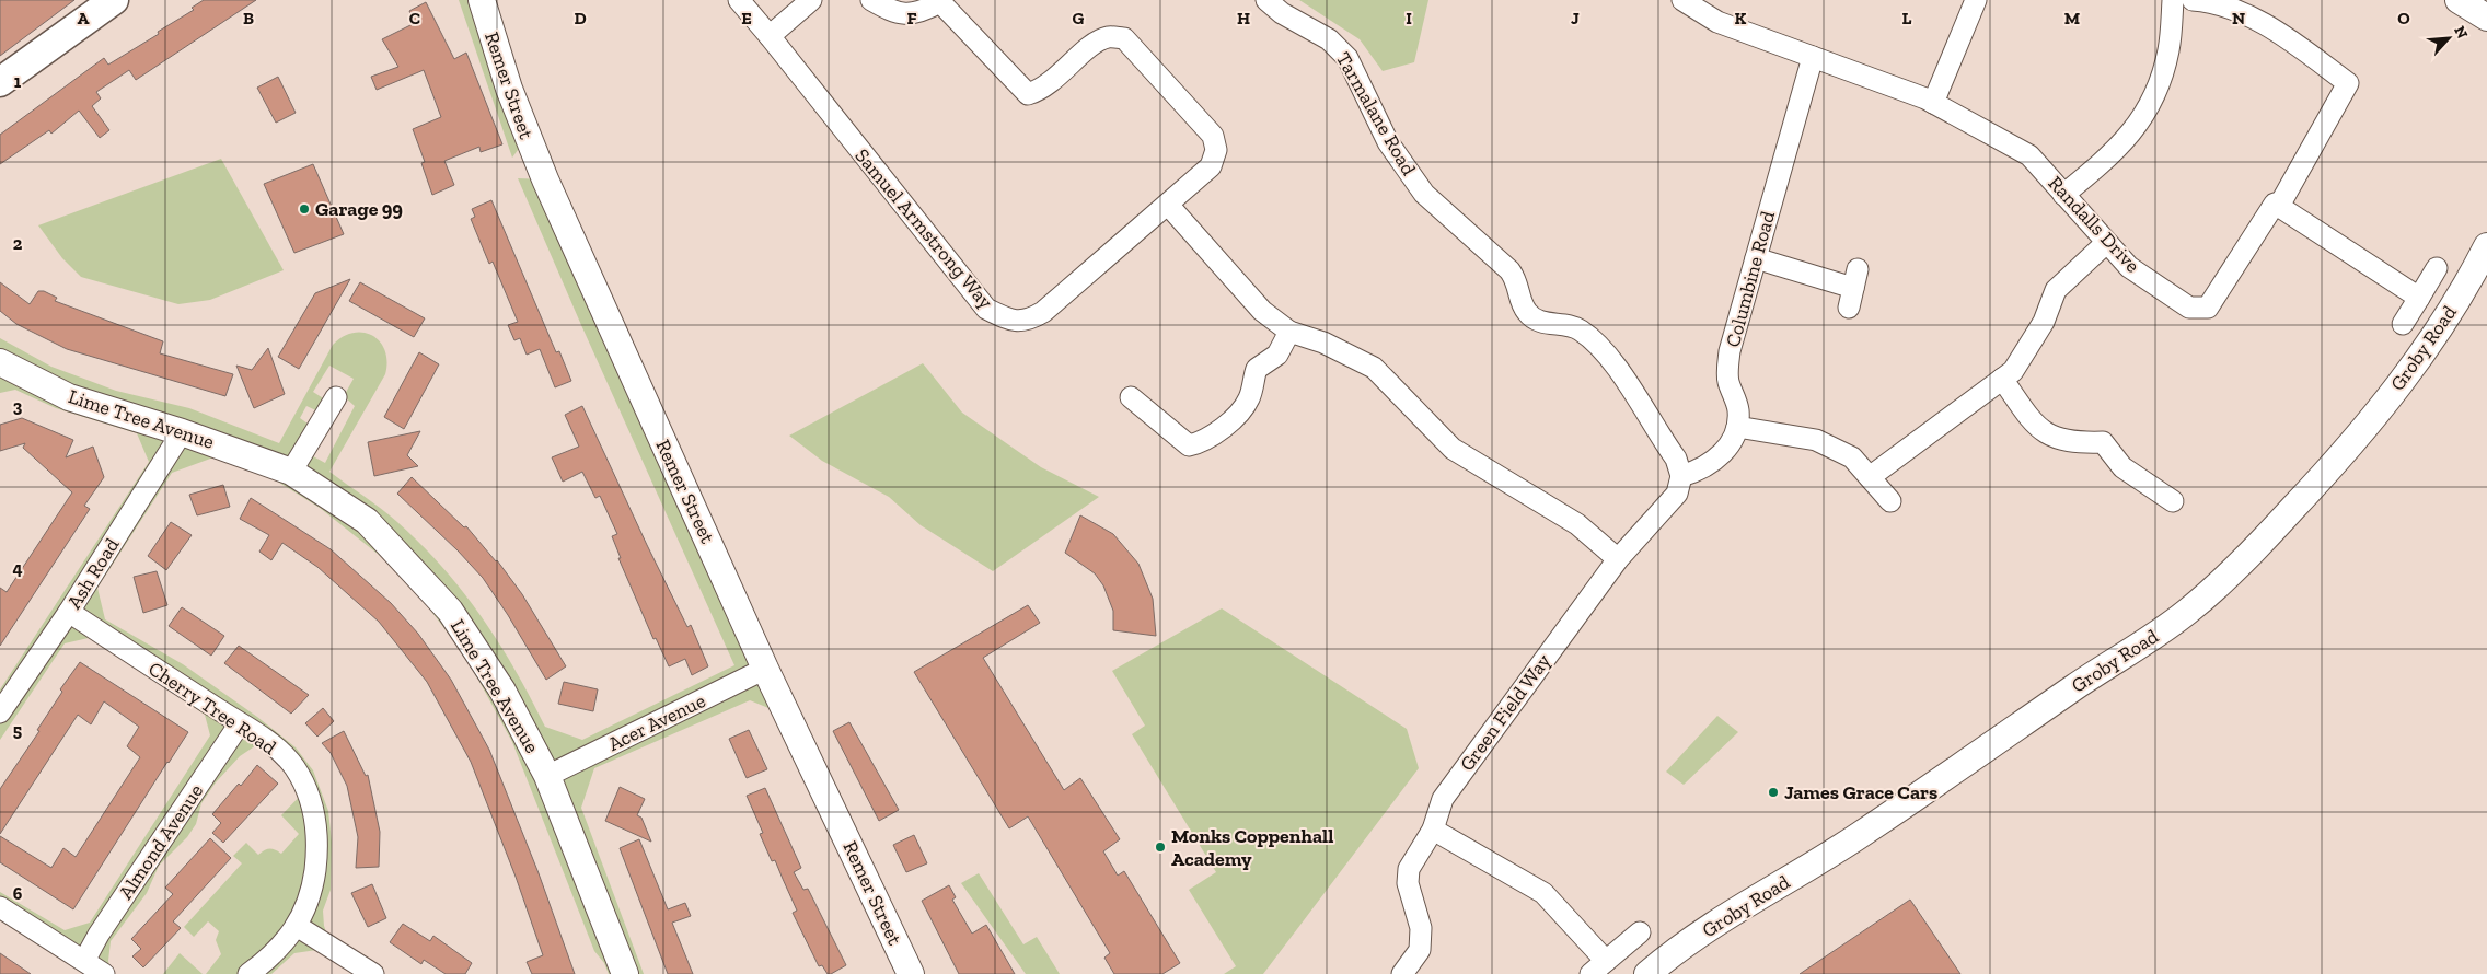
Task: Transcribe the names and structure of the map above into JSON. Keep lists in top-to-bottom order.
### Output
{
  "streets": {
    "street": [
      "Remer Street",
      "Tarmalane Road",
      "Randalls Drive",
      "Samuel Armstrong Way",
      "Columbine Road",
      "Groby Road",
      "Lime Tree Avenue",
      "Ash Road",
      "Cherry Tree Road",
      "Green Field Way",
      "Acer Avenue",
      "Almond Avenue"
    ]
  },
  "crossings": [
    ["Remer Street", "Acer Avenue"],
    ["Tarmalane Road", "Green Field Way"],
    ["Randalls Drive", "Columbine Road"],
    ["Lime Tree Avenue", "Ash Road"],
    ["Lime Tree Avenue", "Acer Avenue"],
    ["Ash Road", "Cherry Tree Road"],
    ["Cherry Tree Road", "Almond Avenue"]
  ],
  "places": ["Garage 99", "James Grace Cars", "Monks Coppenhall Academy"],
  "north": "top right",
  "grid": {
    "columns": [
      "A",
      "B",
      "C",
      "D",
      "E",
      "F",
      "G",
      "H",
      "I",
      "J",
      "K",
      "L",
      "M",
      "N",
      "O"
    ],
    "rows": [
      "1",
      "2",
      "3",
      "4",
      "5",
      "6"
    ]
  }
}
